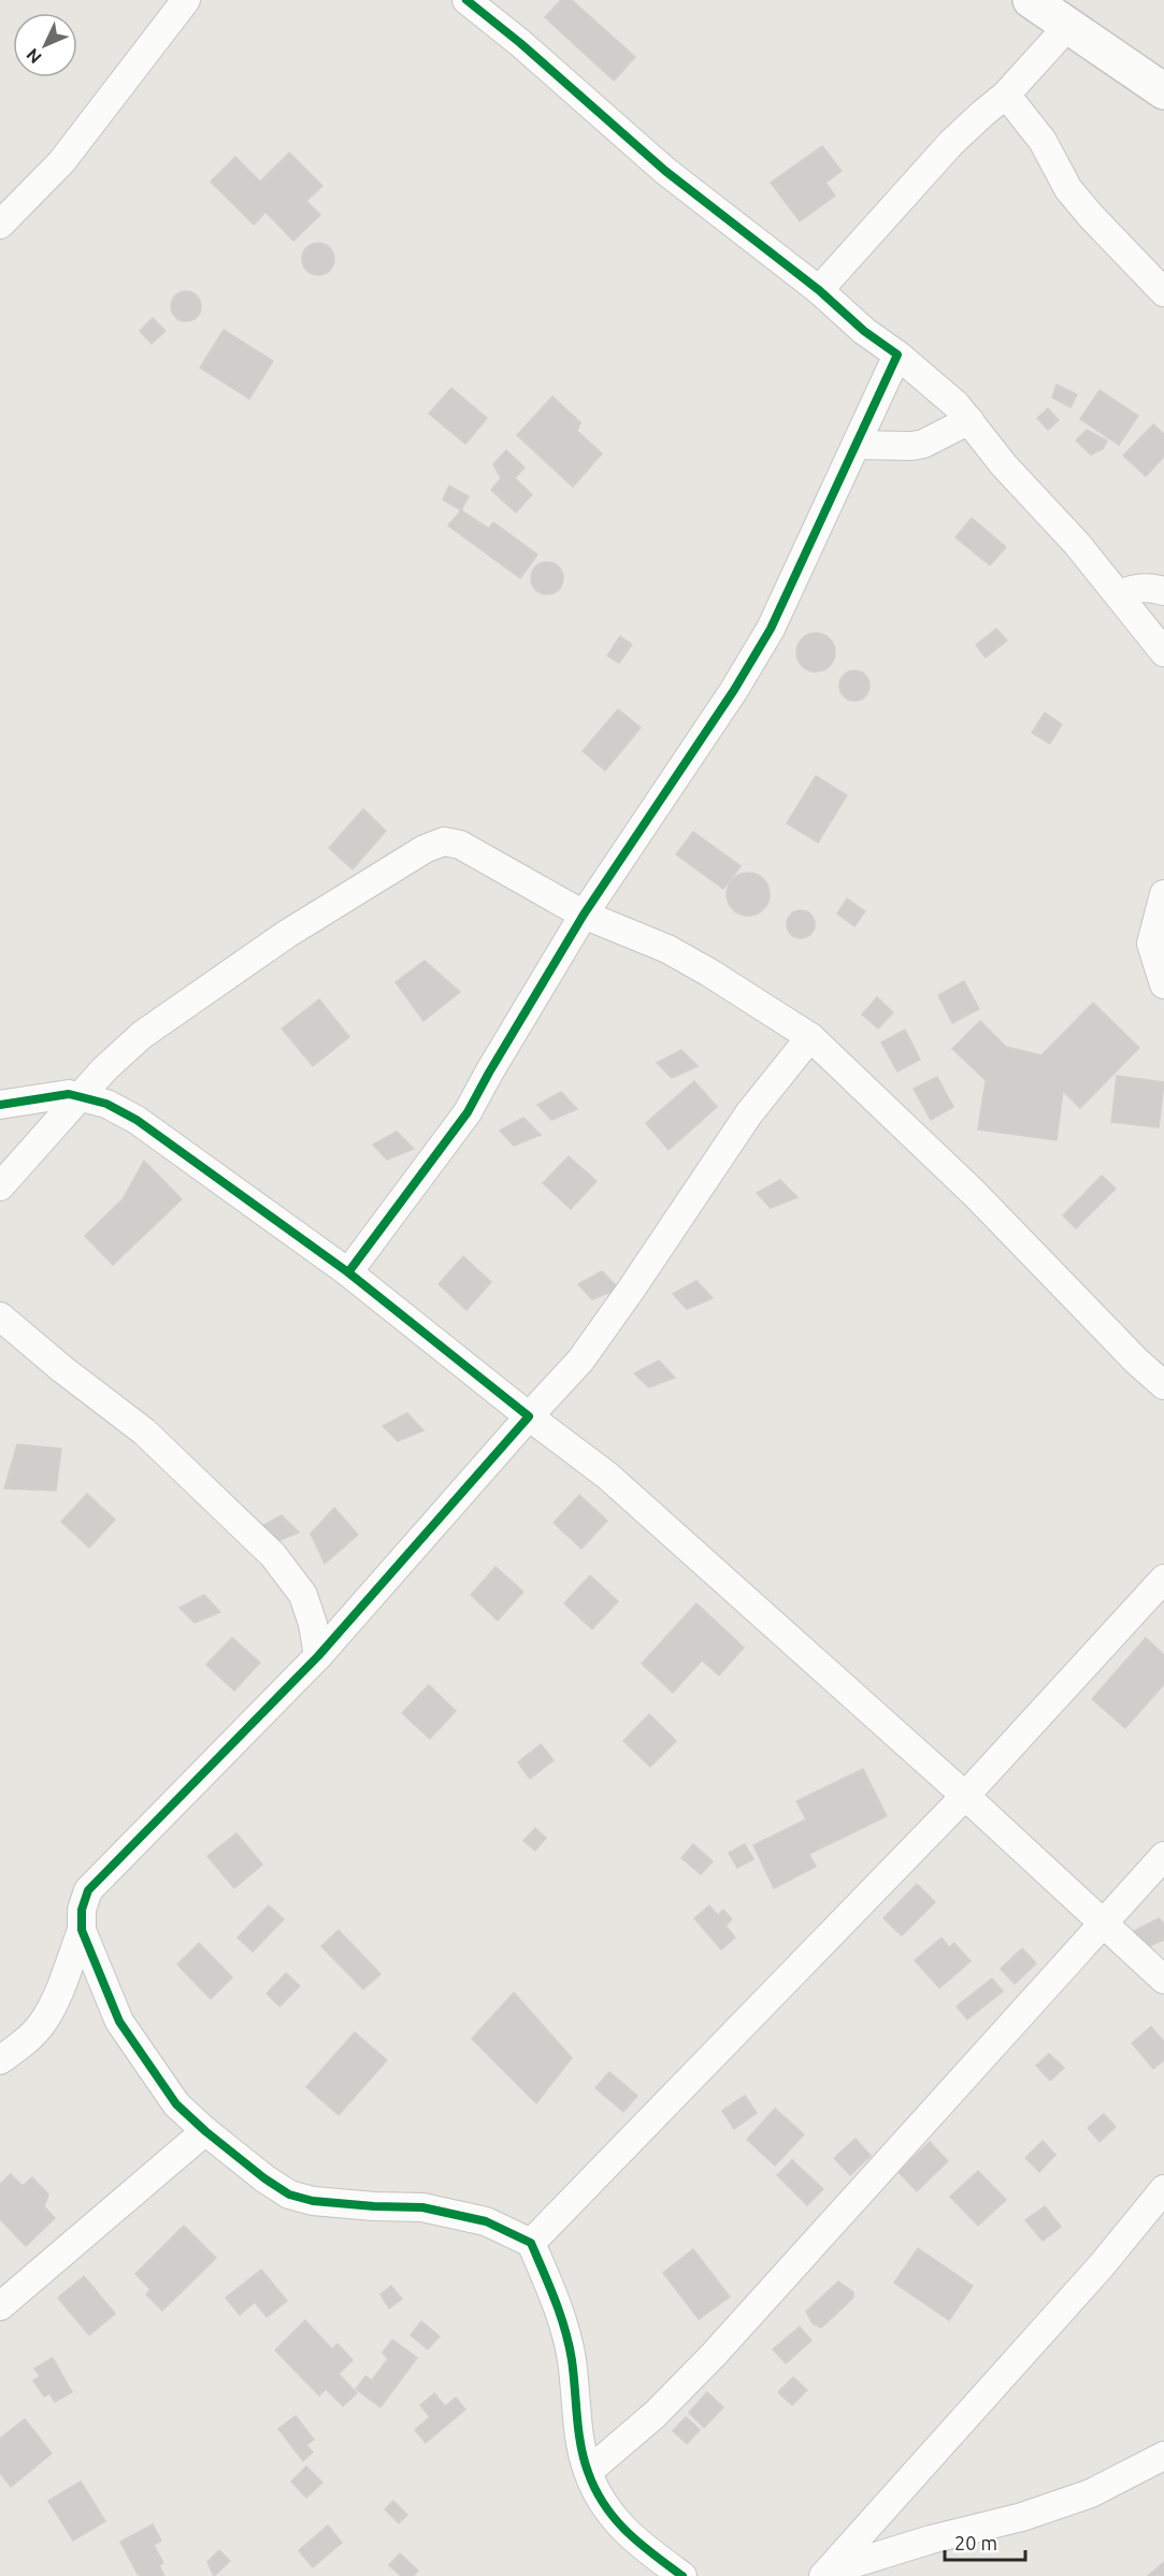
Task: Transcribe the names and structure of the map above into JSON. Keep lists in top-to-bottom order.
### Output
{
  "scale_bar": "20 m",
  "north": "bottom left"
}
